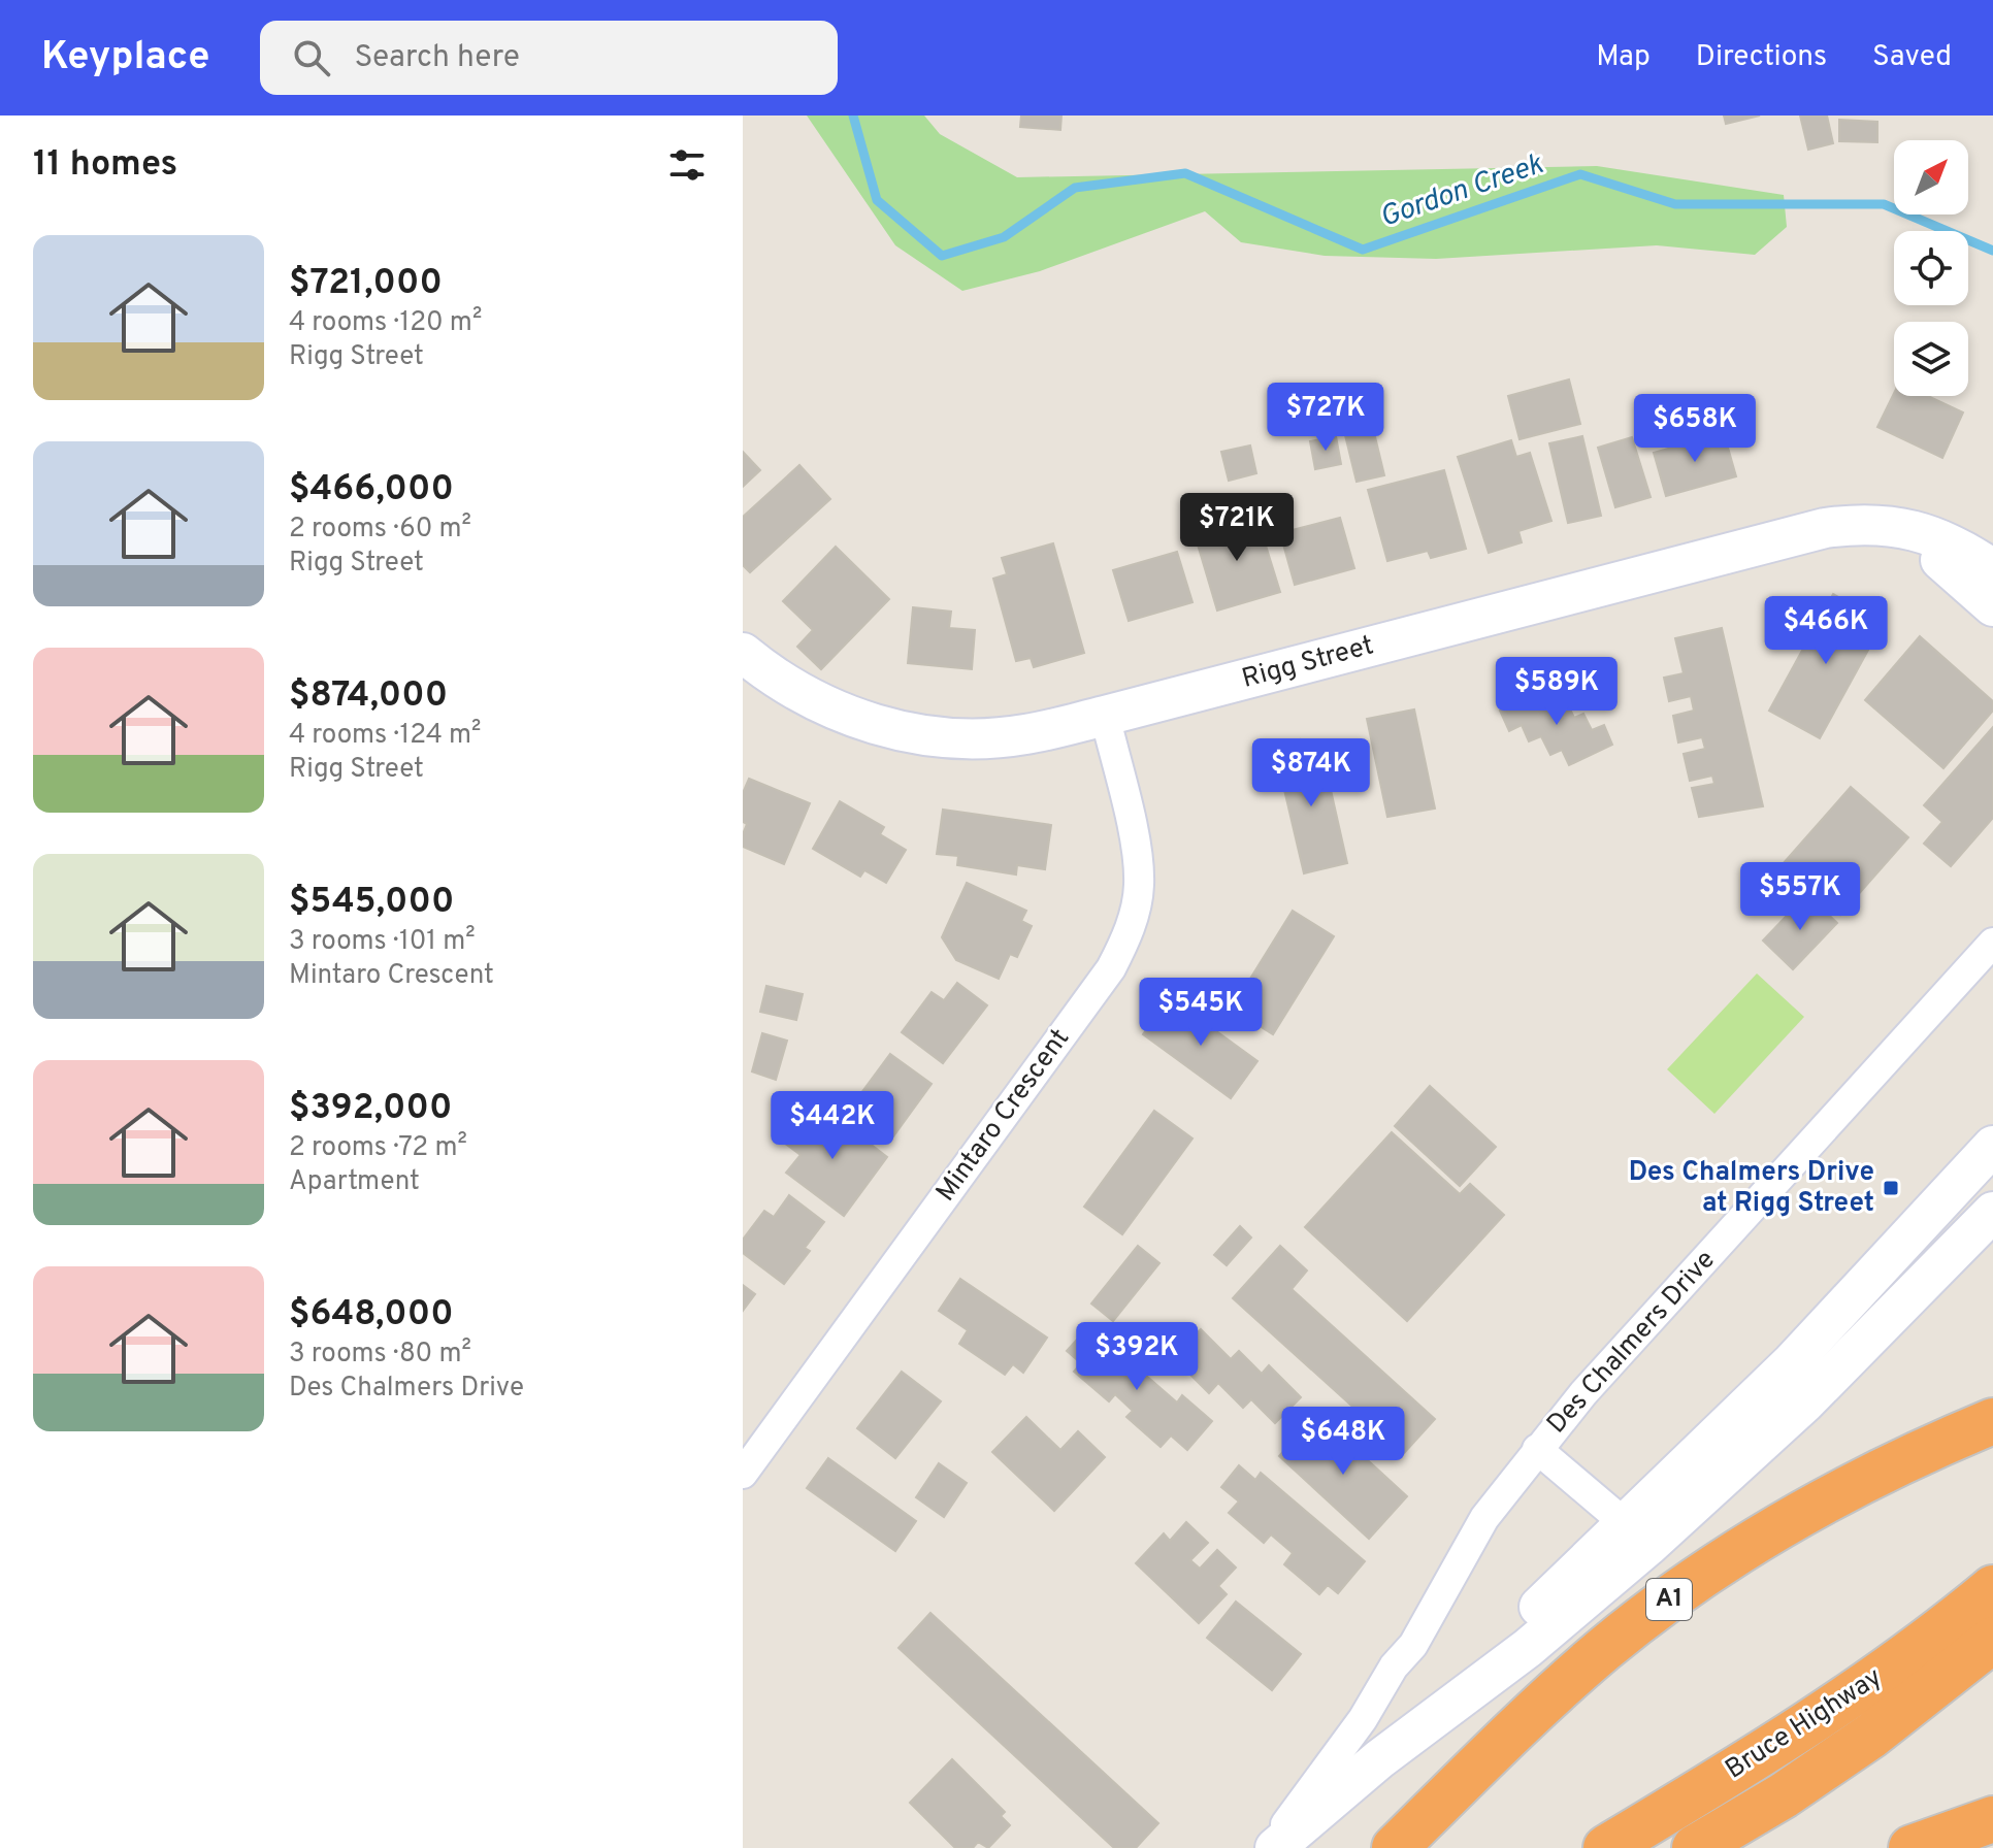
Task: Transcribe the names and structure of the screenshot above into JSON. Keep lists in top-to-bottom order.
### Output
{
  "streets": {
    "highway": ["A1", "Bruce Highway"],
    "main road": ["Rigg Street"],
    "street": ["Mintaro Crescent", "Des Chalmers Drive"]
  },
  "crossings": [
    ["Rigg Street", "Mintaro Crescent"]
  ],
  "water": ["Gordon Creek"],
  "places": {
    "transit": ["Des Chalmers Drive at Rigg Street"]
  },
  "north": "top right",
  "page": {
    "header": "Keyplace",
    "search": "Search here",
    "nav": ["Map", "Directions", "Saved"],
    "heading": "11 homes",
    "list": [
      {
        "name": "$721,000",
        "note": "4 rooms · 120 m² · Rigg Street"
      },
      {
        "name": "$466,000",
        "note": "2 rooms · 60 m² · Rigg Street"
      },
      {
        "name": "$874,000",
        "note": "4 rooms · 124 m² · Rigg Street"
      },
      {
        "name": "$545,000",
        "note": "3 rooms · 101 m² · Mintaro Crescent"
      },
      {
        "name": "$392,000",
        "note": "2 rooms · 72 m² · Apartment"
      },
      {
        "name": "$648,000",
        "note": "3 rooms · 80 m² · Des Chalmers Drive"
      }
    ],
    "price": [
      "$727K",
      "$658K",
      "$721K",
      "$466K",
      "$589K",
      "$874K",
      "$557K",
      "$545K",
      "$442K",
      "$392K",
      "$648K"
    ]
  }
}
